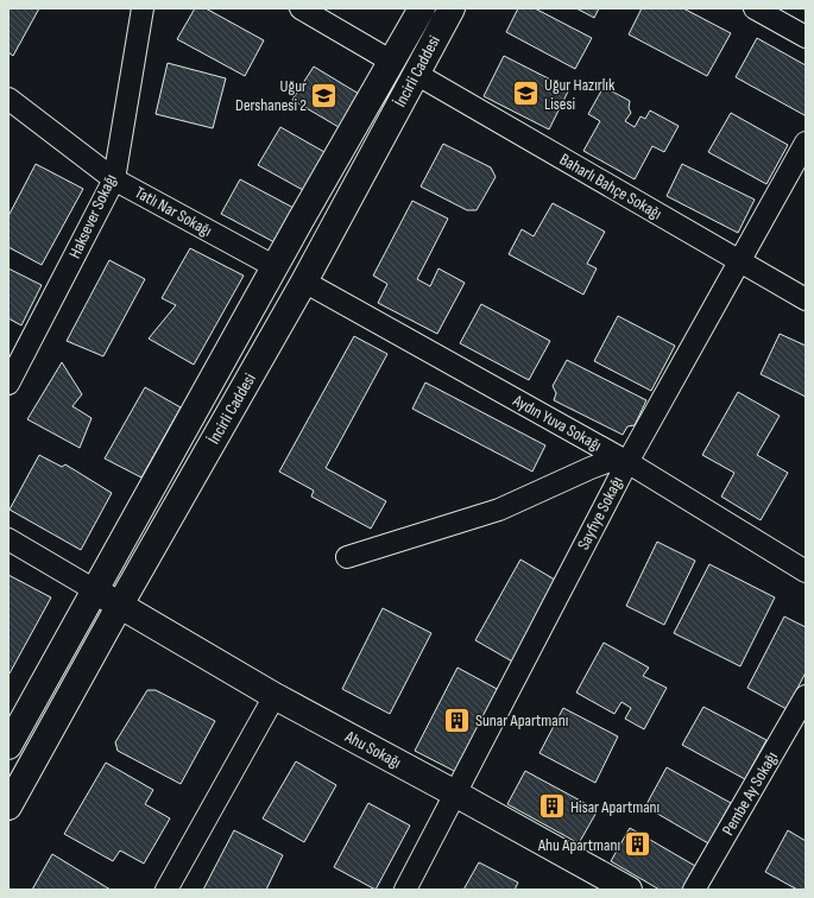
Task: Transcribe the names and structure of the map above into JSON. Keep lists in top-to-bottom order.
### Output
{
  "streets": {
    "main road": ["İncirli Caddesi", "Ahu Sokağı"],
    "street": [
      "Baharlı Bahçe Sokağı",
      "Tatlı Nar Sokağı",
      "Haksever Sokağı",
      "Aydın Yuva Sokağı",
      "Sayfiye Sokağı",
      "Pembe Ay Sokağı"
    ]
  },
  "crossings": [
    ["İncirli Caddesi", "Baharlı Bahçe Sokağı"],
    ["İncirli Caddesi", "Tatlı Nar Sokağı"],
    ["İncirli Caddesi", "Aydın Yuva Sokağı"],
    ["İncirli Caddesi", "Ahu Sokağı"],
    ["Baharlı Bahçe Sokağı", "Sayfiye Sokağı"],
    ["Tatlı Nar Sokağı", "Haksever Sokağı"],
    ["Aydın Yuva Sokağı", "Sayfiye Sokağı"],
    ["Sayfiye Sokağı", "Ahu Sokağı"]
  ],
  "places": {
    "school or university": ["Uğur Hazırlık Lisesi", "Uğur Dershanesi 2"],
    "building": ["Sunar Apartmanı", "Hisar Apartmanı", "Ahu Apartmanı"]
  }
}
